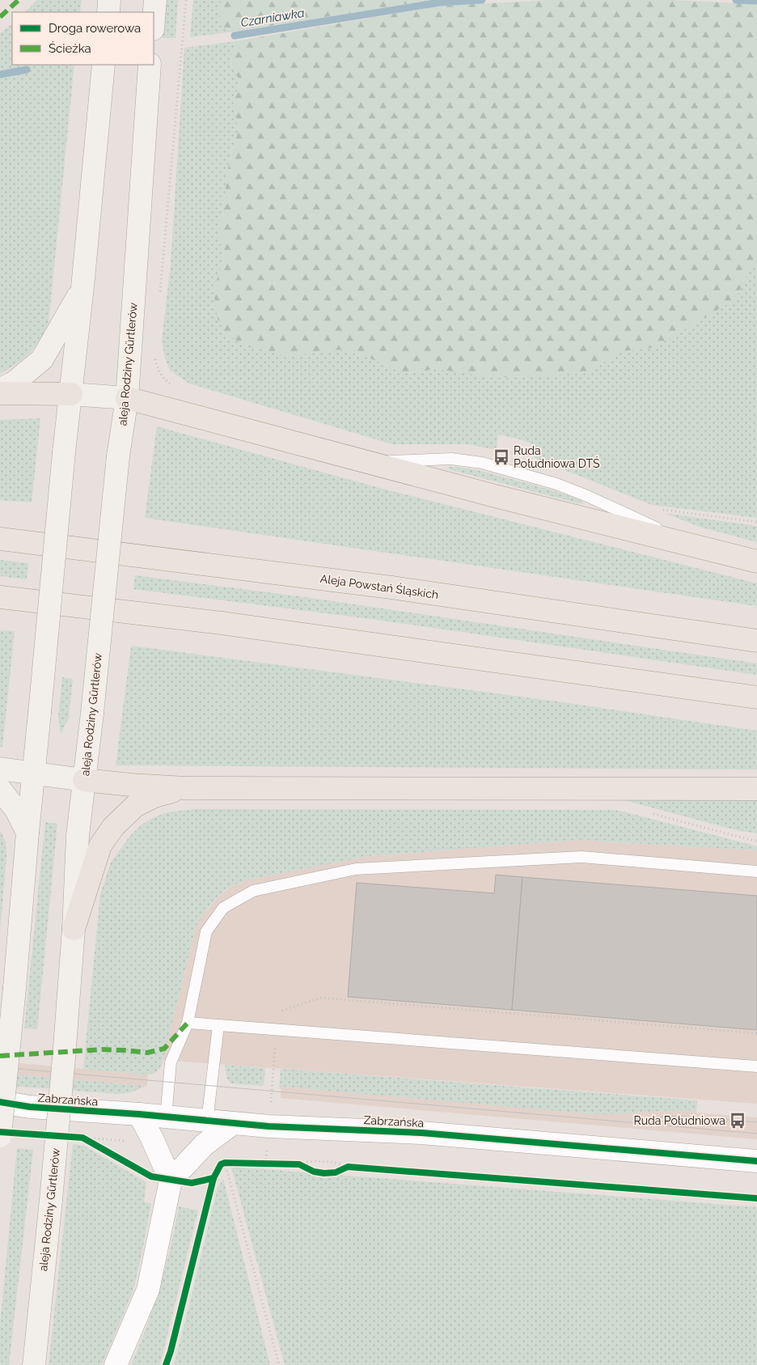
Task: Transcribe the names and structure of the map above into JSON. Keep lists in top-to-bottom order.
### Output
{
  "streets": {
    "main road": ["aleja Rodziny Gürtlerów", "Aleja Powstań Śląskich"],
    "street": ["Zabrzańska"]
  },
  "water": ["Czarniawka"],
  "places": {
    "bus stop": ["Ruda Południowa DTŚ", "Ruda Południowa"]
  },
  "legend": ["Droga rowerowa", "Ścieżka"]
}
